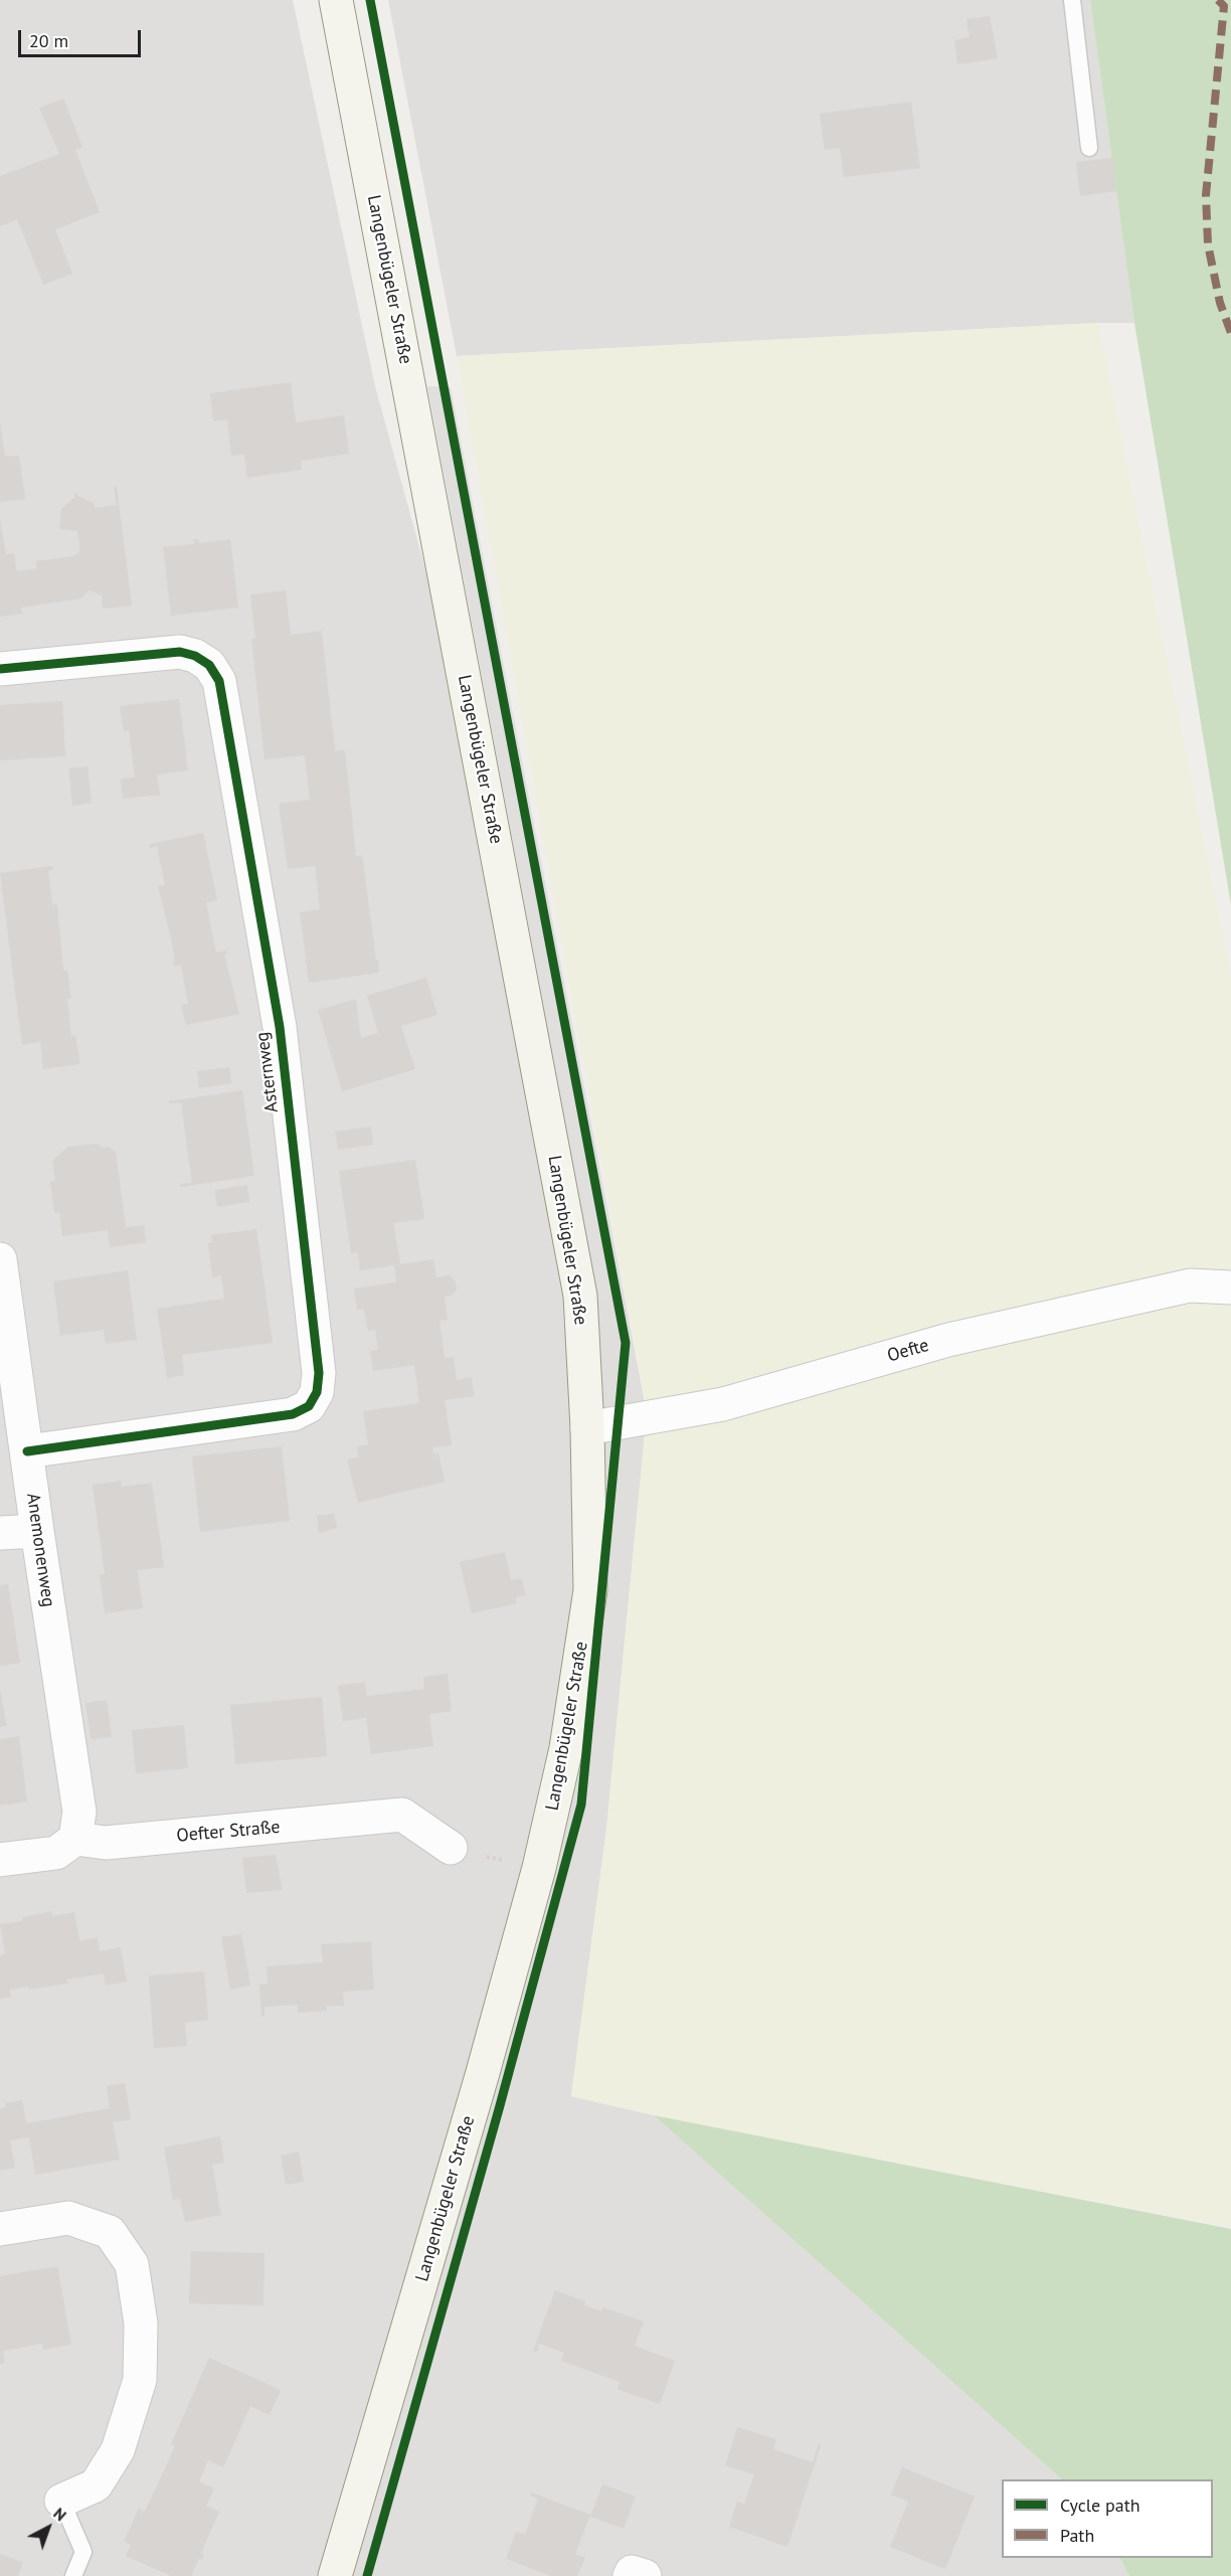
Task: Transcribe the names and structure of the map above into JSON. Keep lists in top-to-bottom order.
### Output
{
  "streets": {
    "main road": ["Langenbügeler Straße"],
    "street": [
      "Asternweg",
      "Oefte",
      "Anemonenweg",
      "Oefter Straße"
    ]
  },
  "crossings": [
    ["Langenbügeler Straße", "Oefte"],
    ["Asternweg", "Anemonenweg"],
    ["Anemonenweg", "Oefter Straße"]
  ],
  "legend": ["Cycle path", "Path"],
  "scale_bar": "20 m",
  "north": "top right"
}
